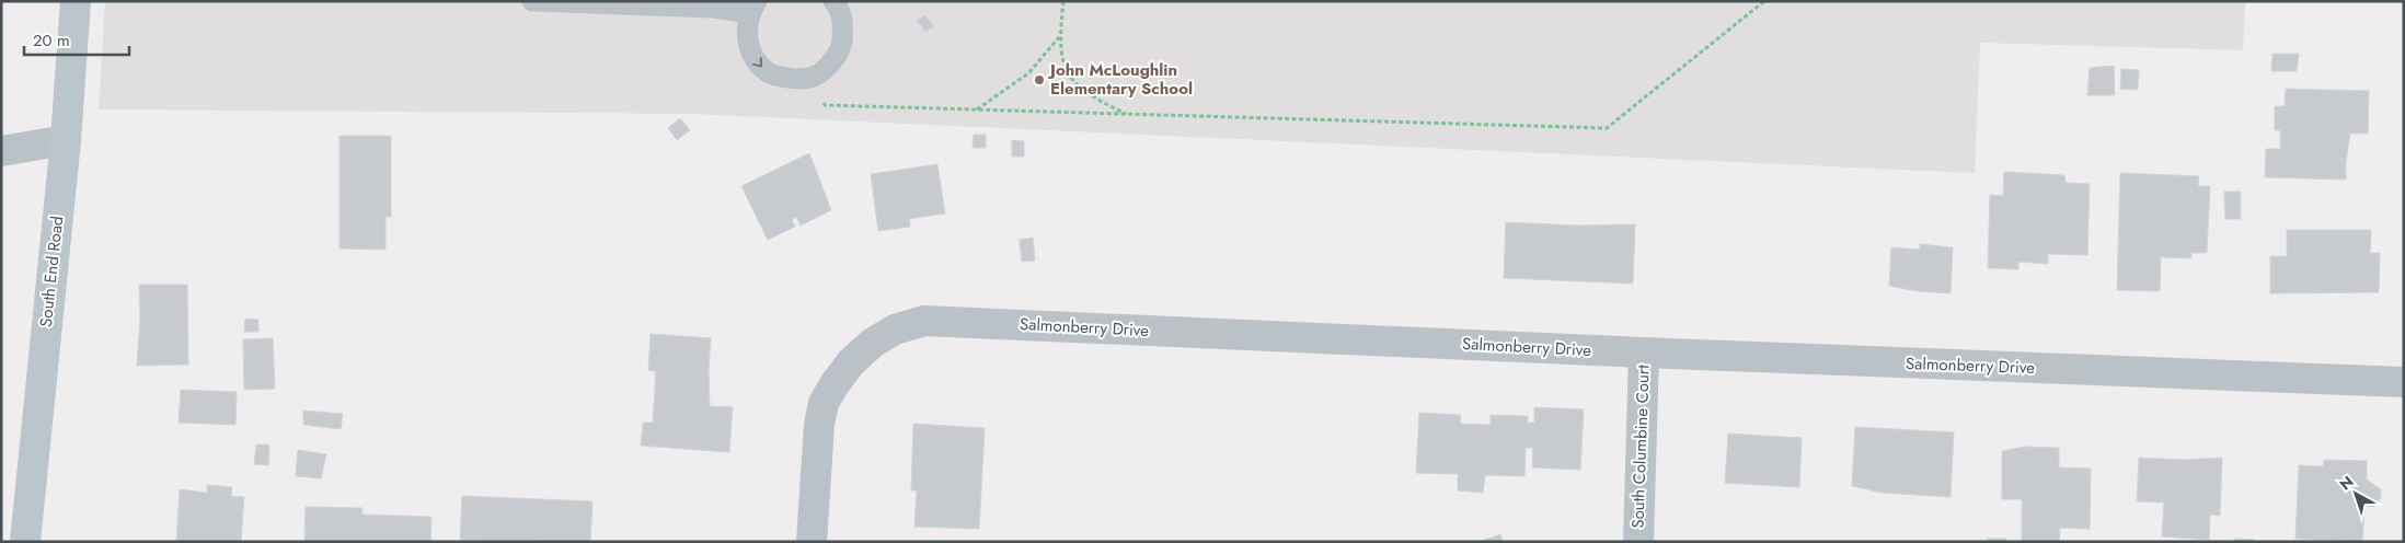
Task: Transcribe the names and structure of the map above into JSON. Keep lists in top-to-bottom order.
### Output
{
  "streets": {
    "main road": ["South End Road"],
    "street": ["Salmonberry Drive", "South Columbine Court"]
  },
  "crossings": [
    ["Salmonberry Drive", "South Columbine Court"]
  ],
  "places": ["John McLoughlin Elementary School"],
  "scale_bar": "20 m",
  "north": "top left"
}
